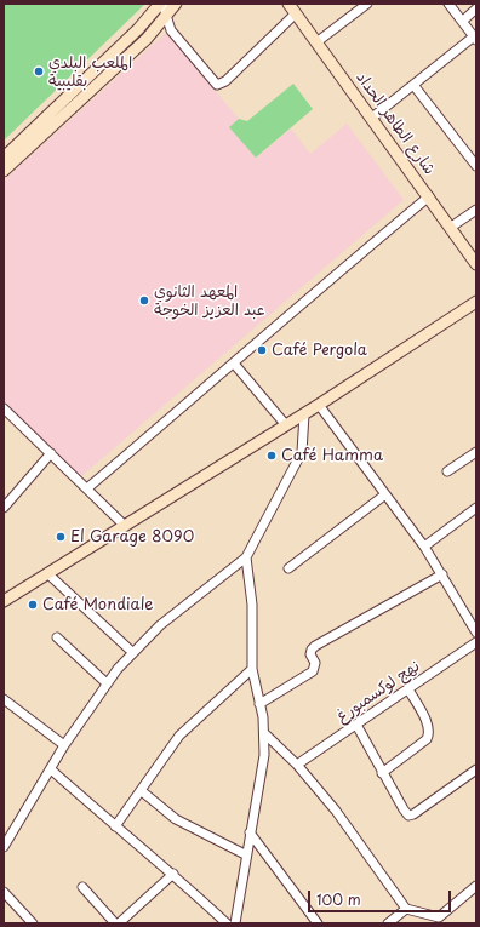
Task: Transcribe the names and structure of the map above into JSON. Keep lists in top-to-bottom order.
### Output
{
  "streets": {
    "street": ["شارع الطاهر الحداد", "نهج لوكسمبورغ"]
  },
  "places": [
    "الملعب البلدي بقليبية",
    "المعهد الثانوي عبد العزيز الخوجة",
    "Café Pergola",
    "Café Hamma",
    "El Garage 8090",
    "Café Mondiale"
  ],
  "scale_bar": "100 m"
}
